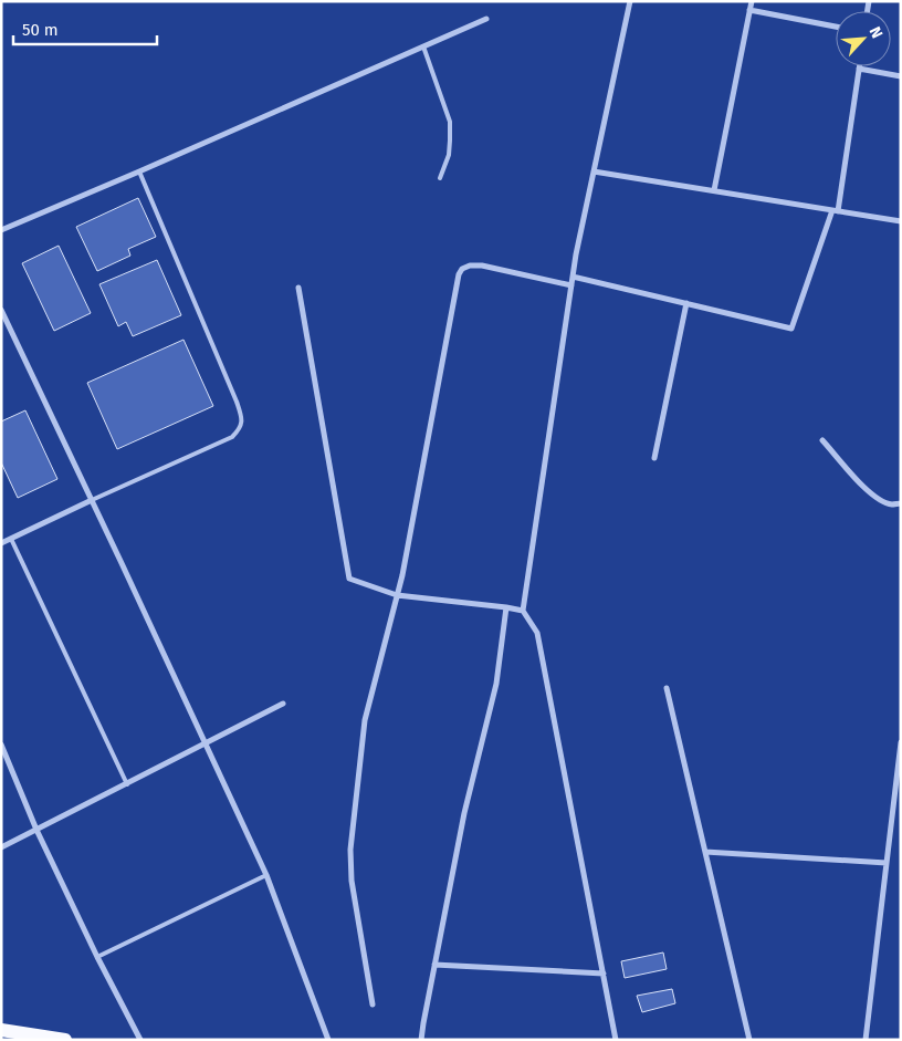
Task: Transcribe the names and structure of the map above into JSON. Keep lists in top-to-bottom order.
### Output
{
  "scale_bar": "50 m",
  "north": "top right"
}
